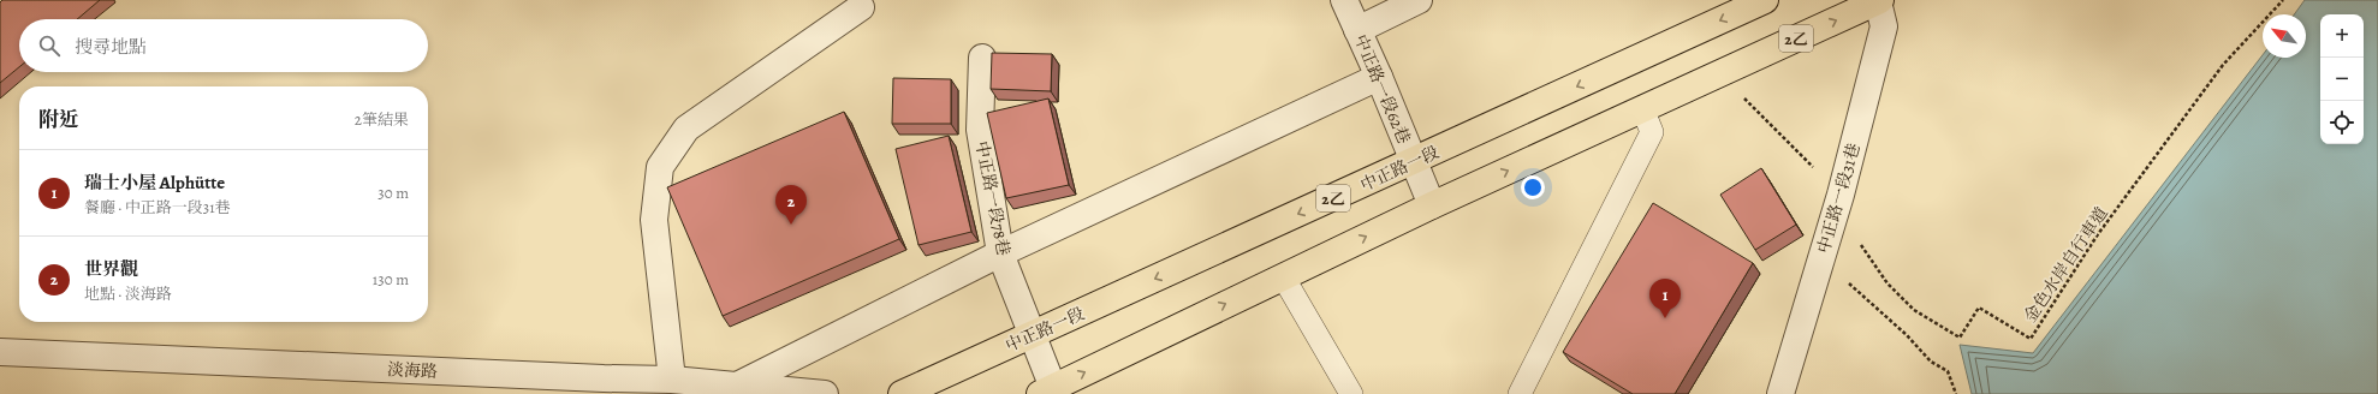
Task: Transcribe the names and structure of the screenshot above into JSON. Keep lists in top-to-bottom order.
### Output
{
  "streets": {
    "main road": ["2乙", "中正路一段"],
    "street": [
      "中正路一段62巷",
      "中正路一段78巷",
      "中正路一段31巷",
      "淡海路"
    ],
    "path": ["金色水岸自行車道"]
  },
  "crossings": [
    ["2乙", "中正路一段62巷"],
    ["2乙", "中正路一段78巷"],
    ["2乙", "中正路一段31巷"],
    ["中正路一段62巷", "中正路一段"],
    ["中正路一段", "中正路一段78巷"]
  ],
  "north": "top left",
  "page": {
    "map_buttons": ["+", "−"],
    "search": "搜尋地點",
    "heading": ["附近", "2筆結果"],
    "list": [
      {
        "mark": "1",
        "name": "瑞士小屋 Alphütte",
        "note": "餐廳 · 中正路一段31巷",
        "value": "30 m"
      },
      {
        "mark": "2",
        "name": "世界觀",
        "note": "地點 · 淡海路",
        "value": "130 m"
      }
    ],
    "pins": ["2", "1"]
  }
}
